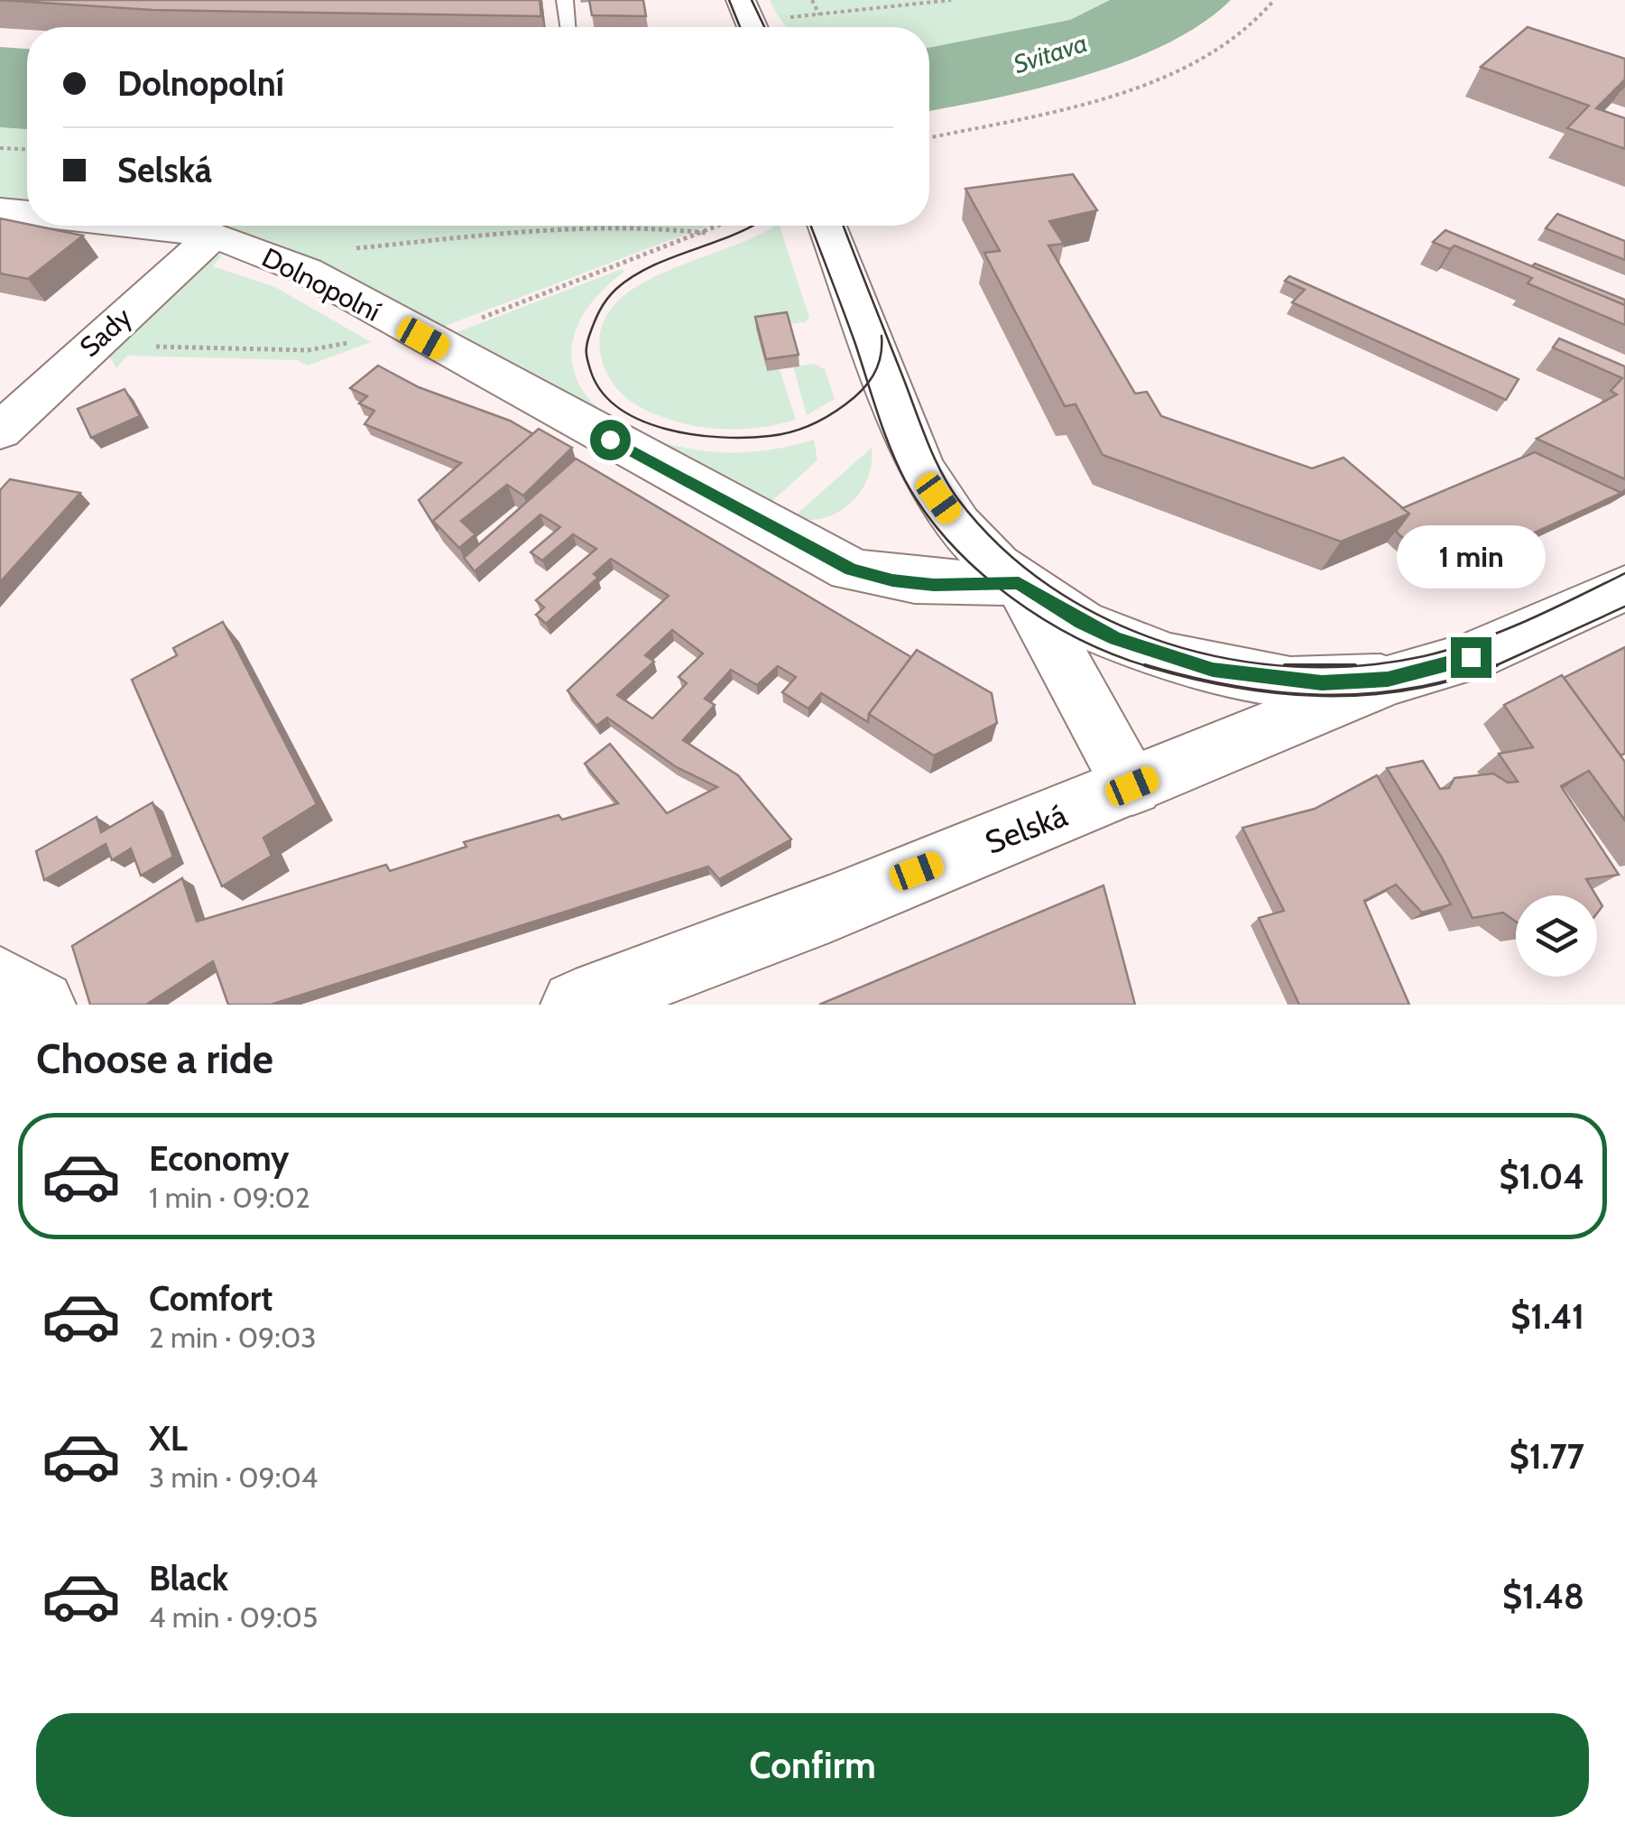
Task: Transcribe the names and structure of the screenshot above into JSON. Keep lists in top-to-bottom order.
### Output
{
  "streets": {
    "street": ["Dolnopolní", "Sady", "Selská"]
  },
  "crossings": [
    ["Dolnopolní", "Sady"]
  ],
  "water": ["Svitava"],
  "page": {
    "banner": ["Dolnopolní", "Selská"],
    "bubble": "1 min",
    "heading": "Choose a ride",
    "list": [
      {
        "name": "Economy",
        "note": "1 min · 09:02",
        "value": "$1.04"
      },
      {
        "name": "Comfort",
        "note": "2 min · 09:03",
        "value": "$1.41"
      },
      {
        "name": "XL",
        "note": "3 min · 09:04",
        "value": "$1.77"
      },
      {
        "name": "Black",
        "note": "4 min · 09:05",
        "value": "$1.48"
      }
    ],
    "buttons": "Confirm"
  }
}
